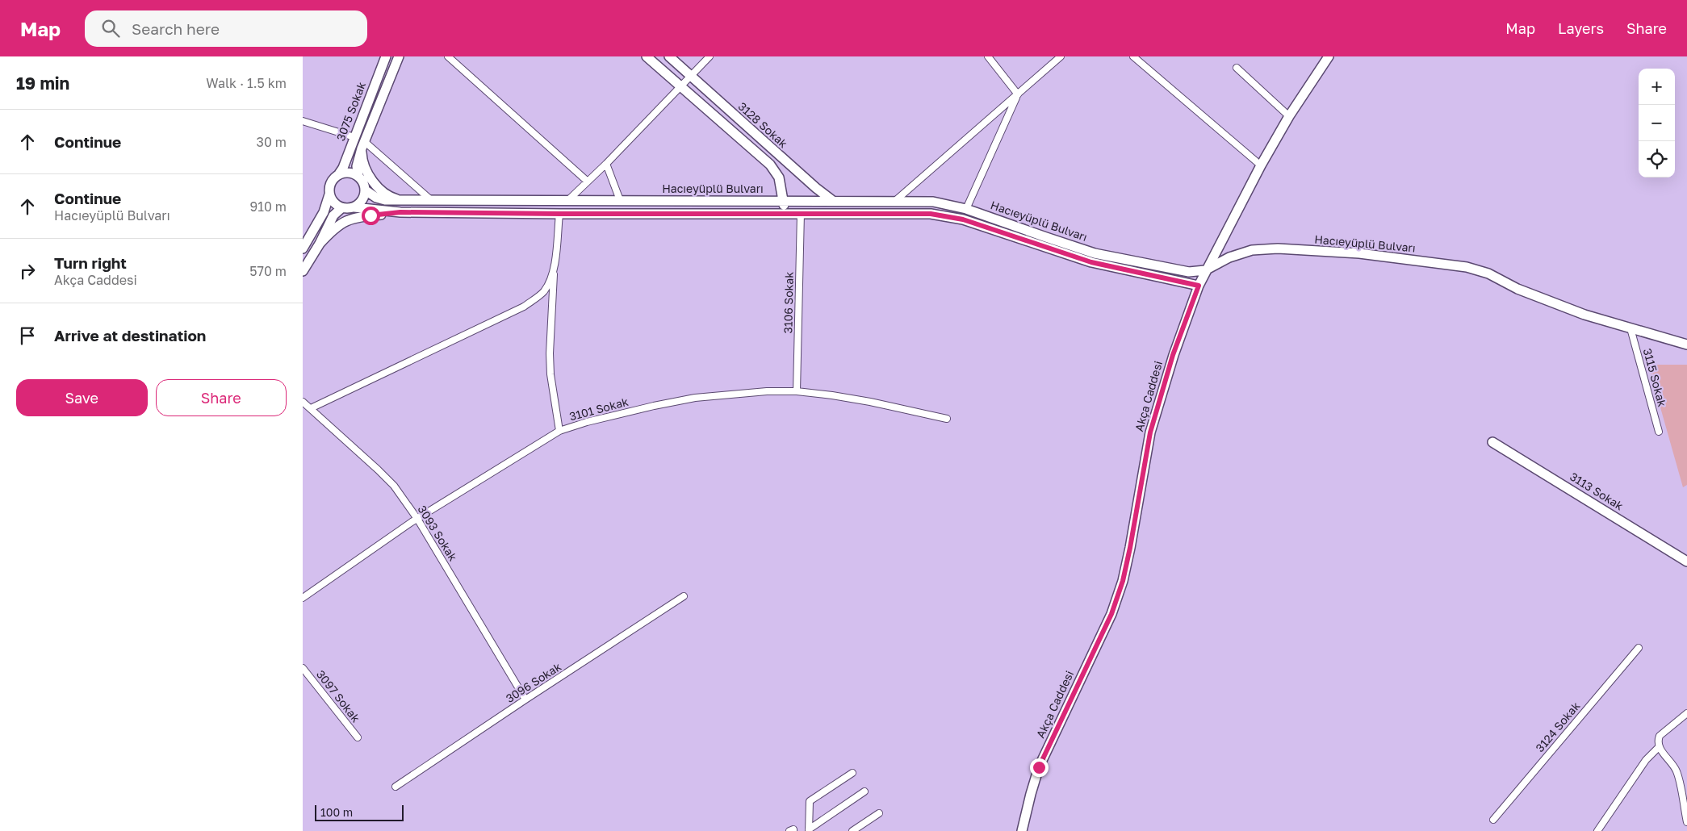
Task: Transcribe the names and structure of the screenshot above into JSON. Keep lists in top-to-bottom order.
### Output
{
  "streets": {
    "street": [
      "3075 Sokak",
      "3128 Sokak",
      "Hacıeyüplü Bulvarı",
      "3106 Sokak",
      "3115 Sokak",
      "Akça Caddesi",
      "3101 Sokak",
      "3113 Sokak",
      "3093 Sokak",
      "3096 Sokak",
      "3097 Sokak",
      "3124 Sokak"
    ]
  },
  "crossings": [
    ["3075 Sokak", "Hacıeyüplü Bulvarı"],
    ["3128 Sokak", "Hacıeyüplü Bulvarı"],
    ["Hacıeyüplü Bulvarı", "3106 Sokak"],
    ["Hacıeyüplü Bulvarı", "3115 Sokak"],
    ["Hacıeyüplü Bulvarı", "Akça Caddesi"],
    ["3106 Sokak", "3101 Sokak"],
    ["3101 Sokak", "3093 Sokak"],
    ["3093 Sokak", "3096 Sokak"]
  ],
  "scale_bar": "100 m",
  "page": {
    "header": "Map",
    "search": "Search here",
    "nav": ["Map", "Layers", "Share"],
    "heading": ["19 min", "Walk · 1.5 km"],
    "map_buttons": ["+", "−"],
    "list": [
      ["Continue", "30 m"],
      ["Continue", "Hacıeyüplü Bulvarı", "910 m"],
      ["Turn right", "Akça Caddesi", "570 m"],
      "Arrive at destination"
    ],
    "buttons": ["Save", "Share"],
    "scale": "100 m"
  }
}
